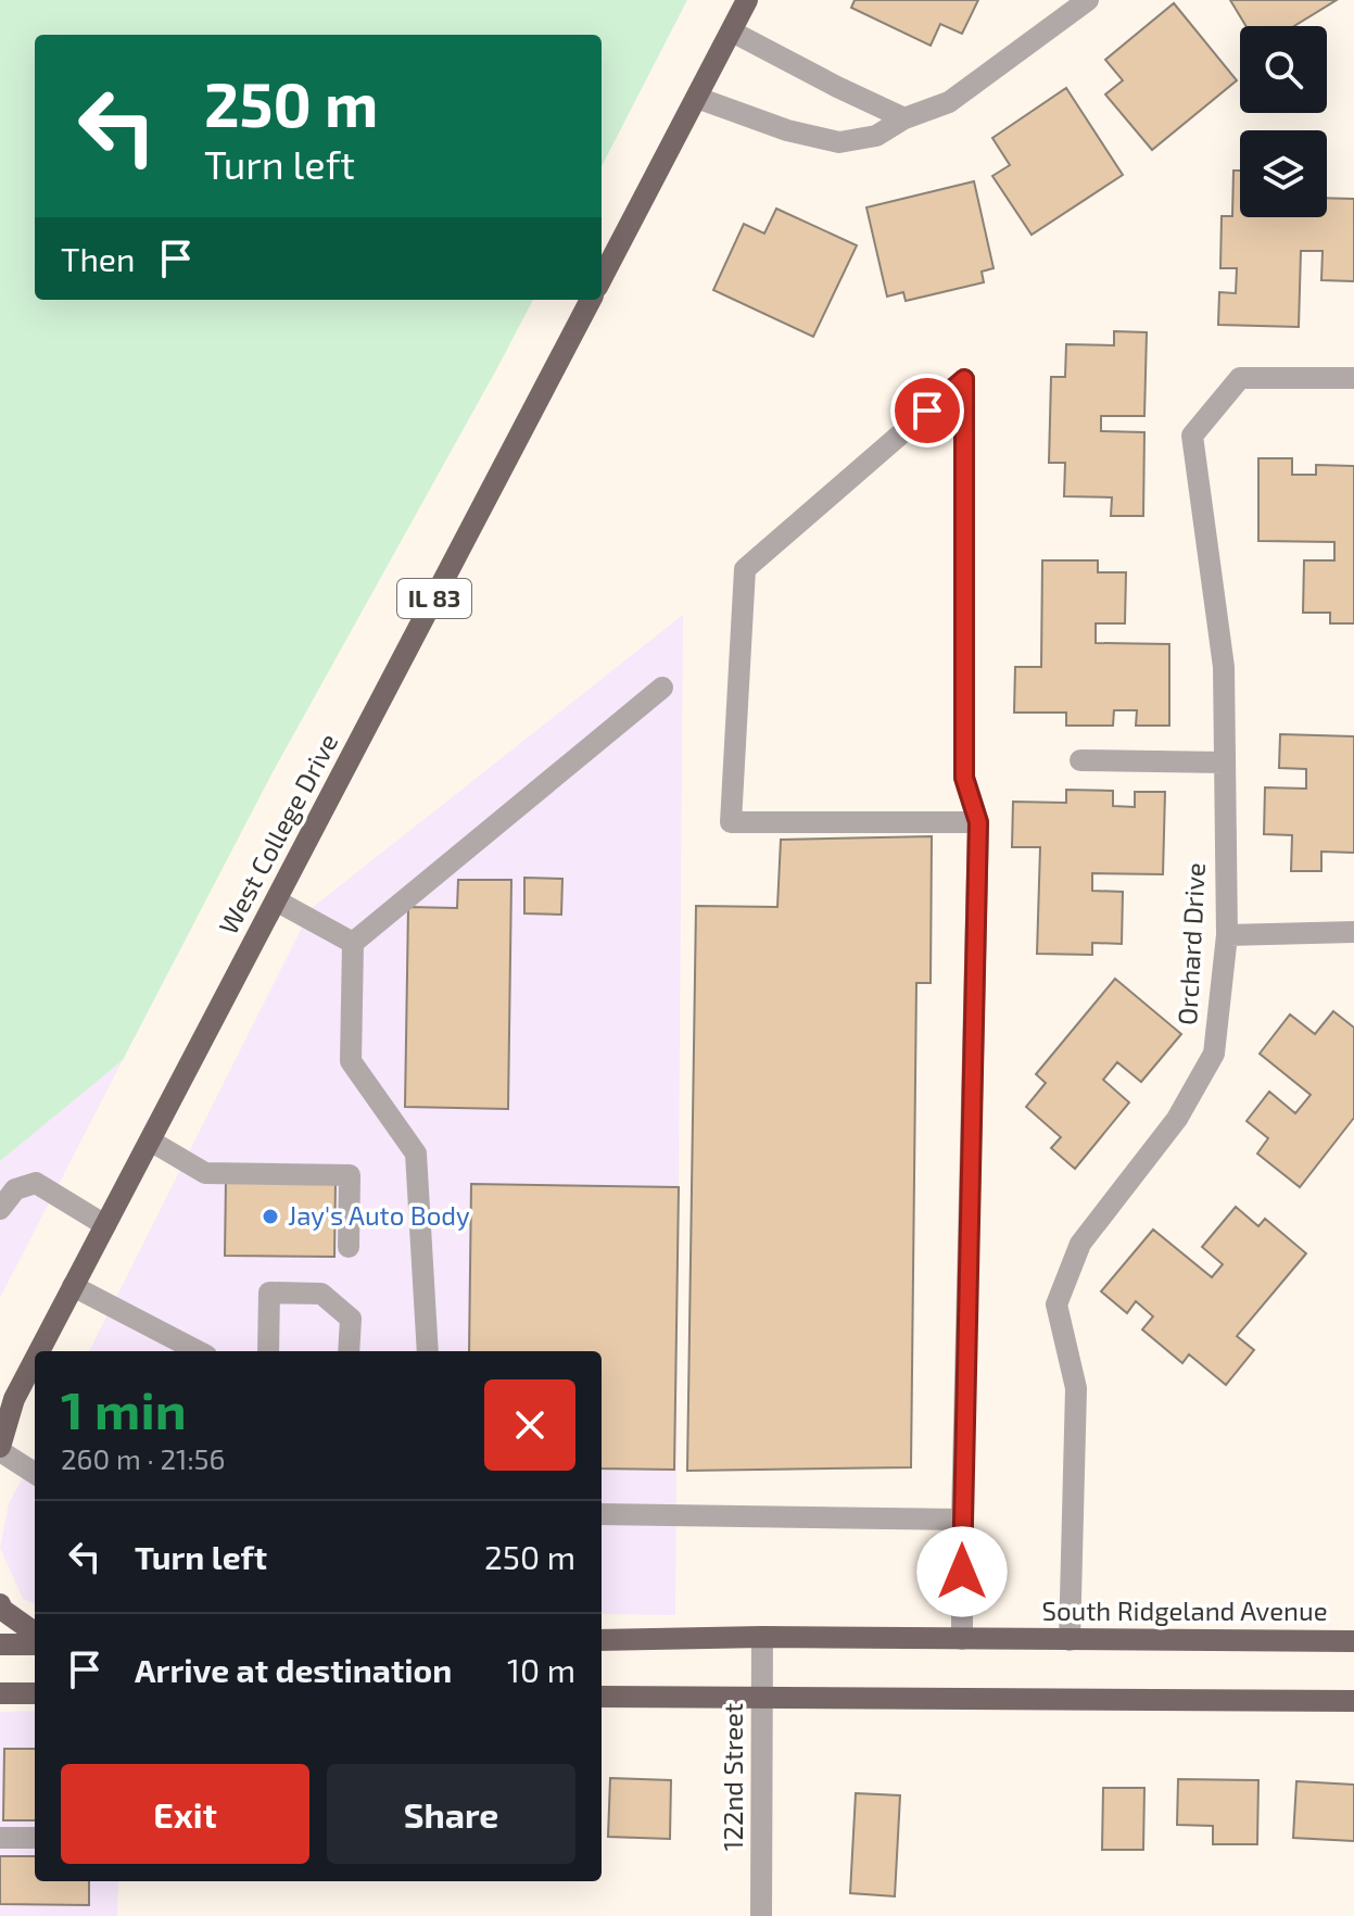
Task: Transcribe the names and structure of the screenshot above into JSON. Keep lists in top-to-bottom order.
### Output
{
  "streets": {
    "main road": ["IL 83", "West College Drive", "South Ridgeland Avenue"],
    "street": ["Orchard Drive", "122nd Street"]
  },
  "crossings": [
    ["Orchard Drive", "South Ridgeland Avenue"],
    ["South Ridgeland Avenue", "122nd Street"]
  ],
  "places": ["Jay's Auto Body"],
  "page": {
    "turn": ["250 m", "Turn left"],
    "then": "Then",
    "heading": ["1 min", "260 m · 21:56"],
    "list": [
      {
        "name": "Turn left",
        "value": "250 m"
      },
      {
        "name": "Arrive at destination",
        "value": "10 m"
      }
    ],
    "buttons": ["Exit", "Share"]
  }
}
